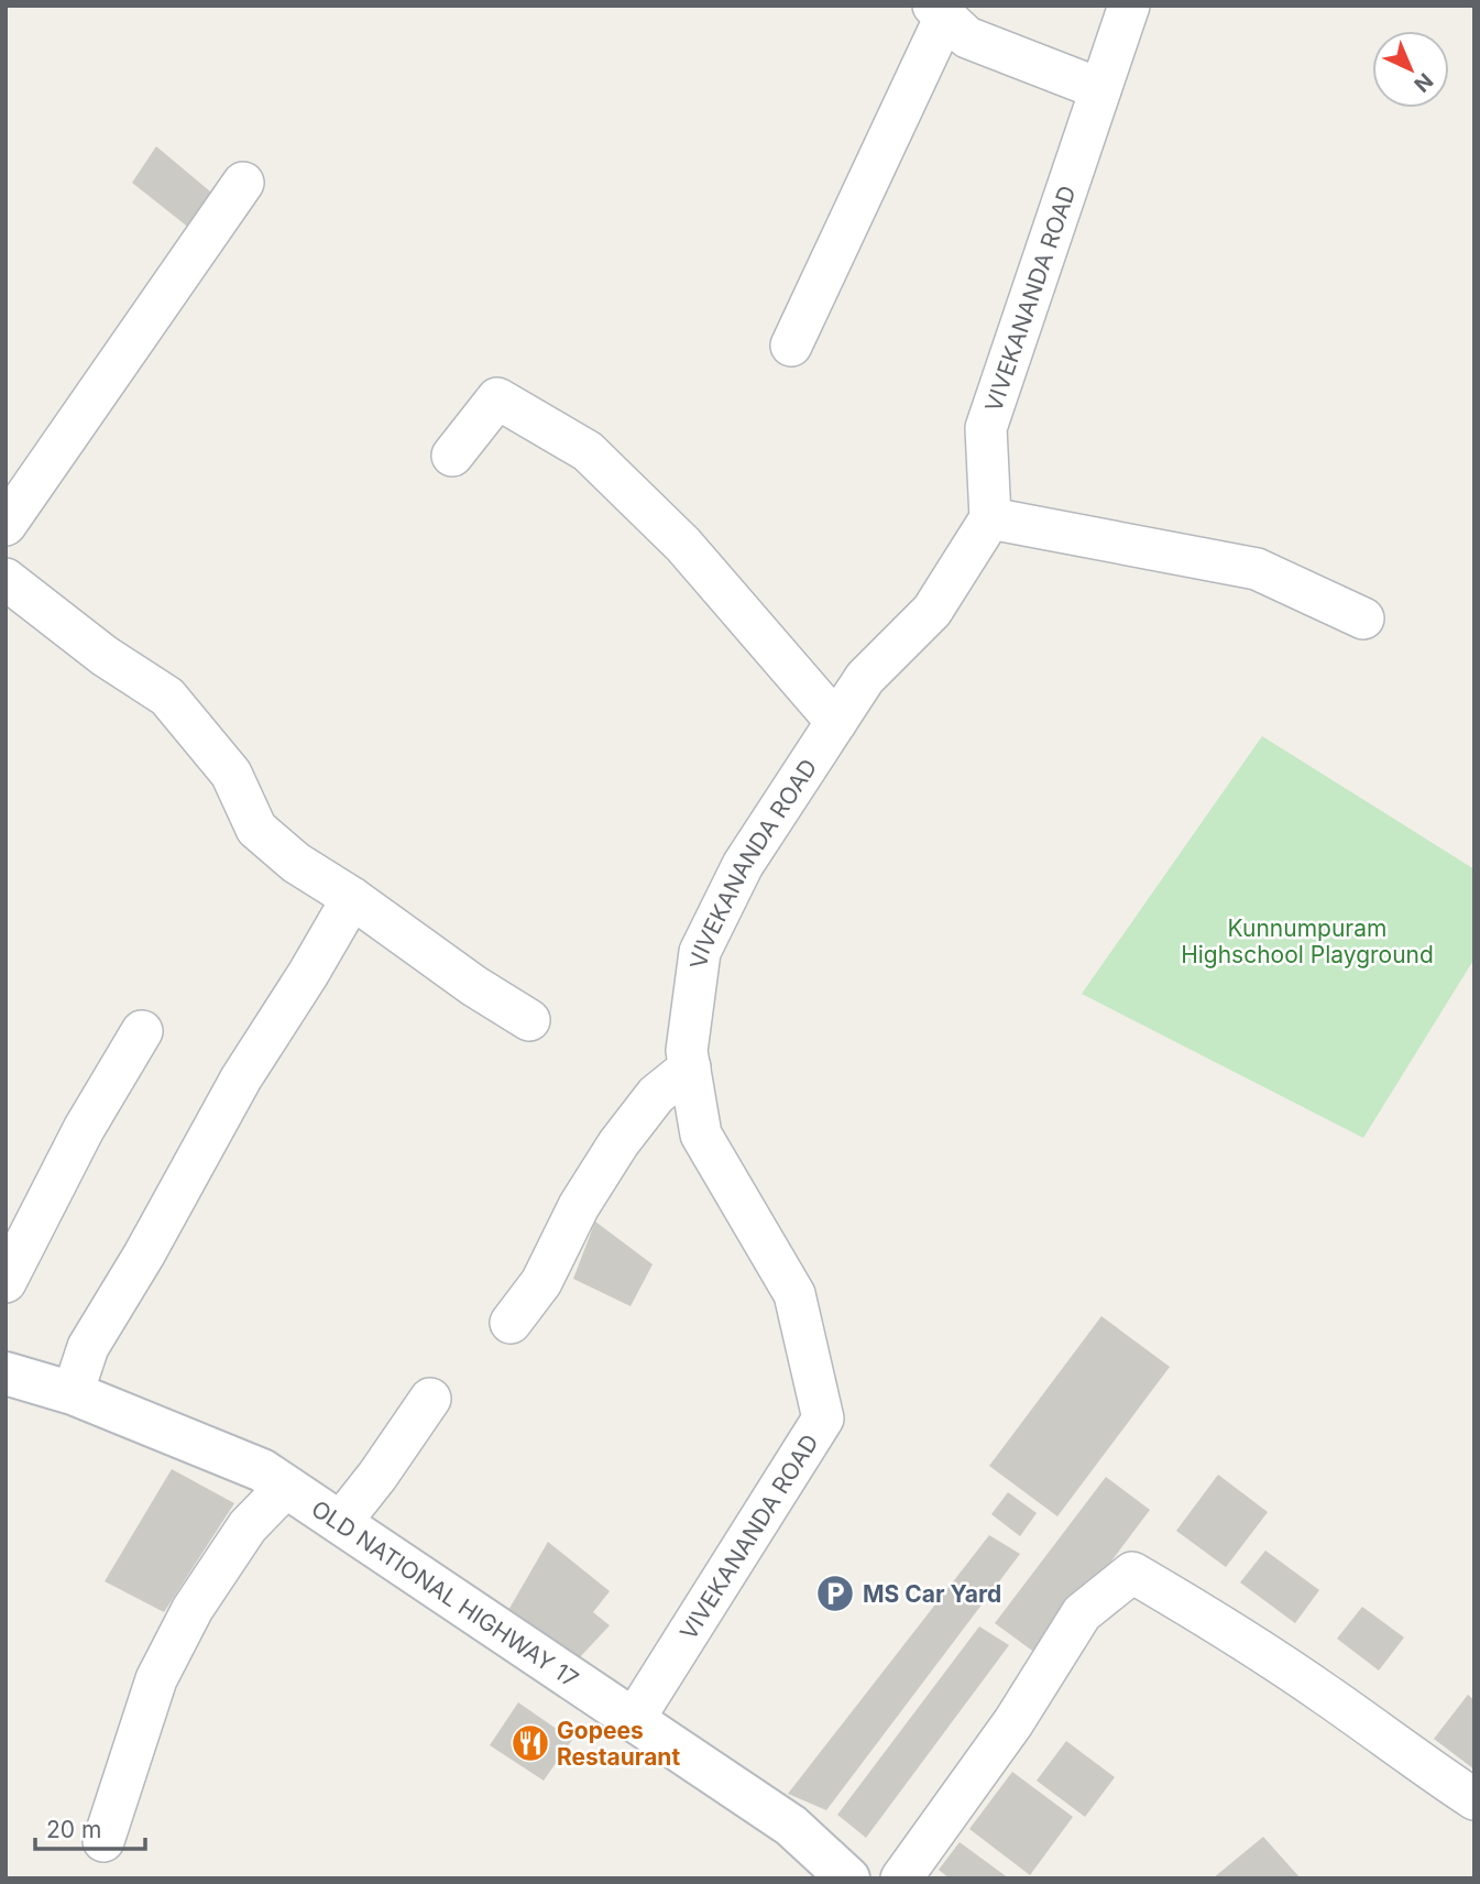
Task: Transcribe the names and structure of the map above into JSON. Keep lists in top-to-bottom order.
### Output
{
  "streets": {
    "street": ["VIVEKANANDA ROAD", "OLD NATIONAL HIGHWAY 17"]
  },
  "crossings": [
    ["VIVEKANANDA ROAD", "OLD NATIONAL HIGHWAY 17"]
  ],
  "parks": ["Kunnumpuram Highschool Playground"],
  "places": {
    "parking": ["MS Car Yard"],
    "restaurant": ["Gopees Restaurant"]
  },
  "scale_bar": "20 m",
  "north": "bottom right"
}
